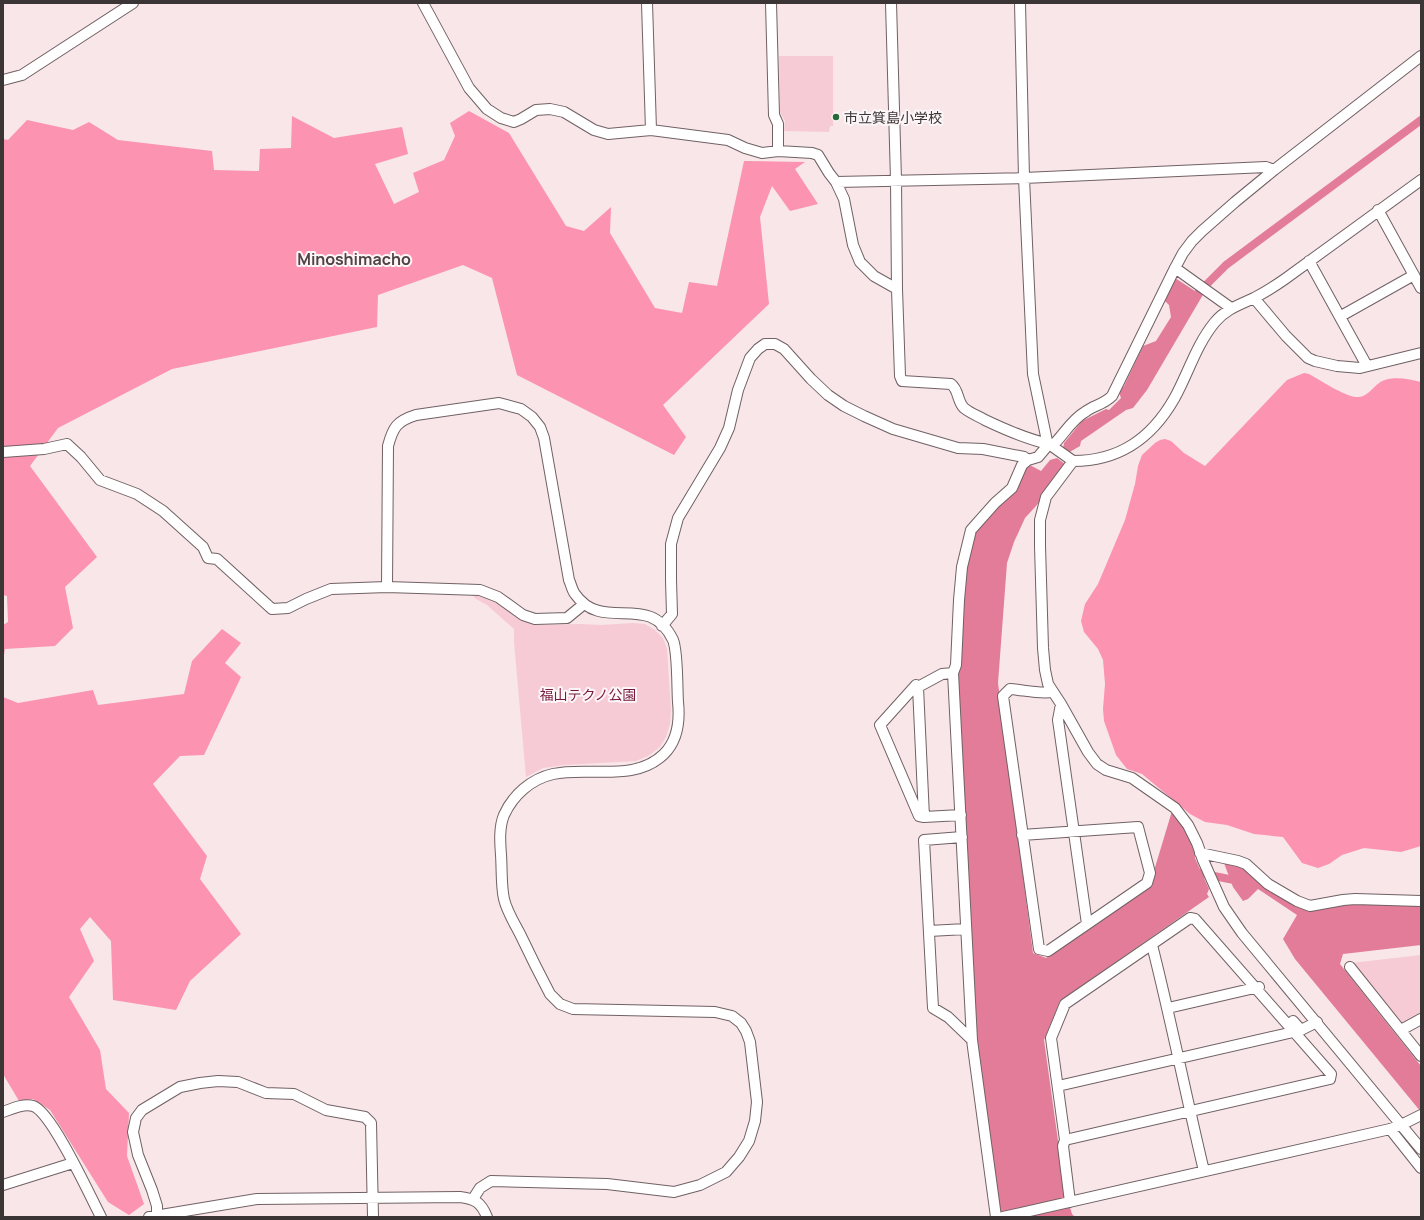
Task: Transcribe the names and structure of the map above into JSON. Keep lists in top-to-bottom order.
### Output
{
  "districts": ["Minoshimacho"],
  "parks": ["福山テクノ公園"],
  "places": ["市立箕島小学校"]
}
